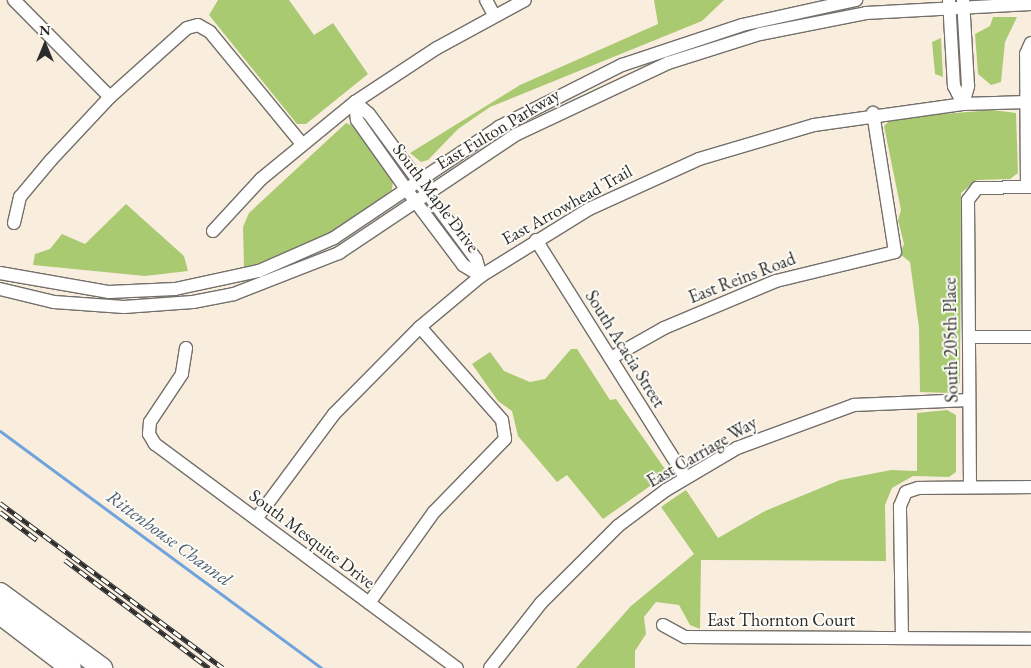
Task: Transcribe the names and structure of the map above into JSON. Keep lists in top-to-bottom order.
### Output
{
  "streets": {
    "street": [
      "East Fulton Parkway",
      "South Maple Drive",
      "East Arrowhead Trail",
      "East Reins Road",
      "South 205th Place",
      "South Acacia Street",
      "East Carriage Way",
      "South Mesquite Drive",
      "East Thornton Court"
    ]
  },
  "crossings": [
    ["East Fulton Parkway", "South Maple Drive"],
    ["South Maple Drive", "East Arrowhead Trail"],
    ["East Arrowhead Trail", "East Reins Road"],
    ["East Arrowhead Trail", "South Acacia Street"],
    ["East Arrowhead Trail", "South Mesquite Drive"],
    ["East Reins Road", "South Acacia Street"],
    ["South 205th Place", "East Carriage Way"],
    ["South Acacia Street", "East Carriage Way"]
  ],
  "water": ["Rittenhouse Channel"],
  "north": "top"
}
